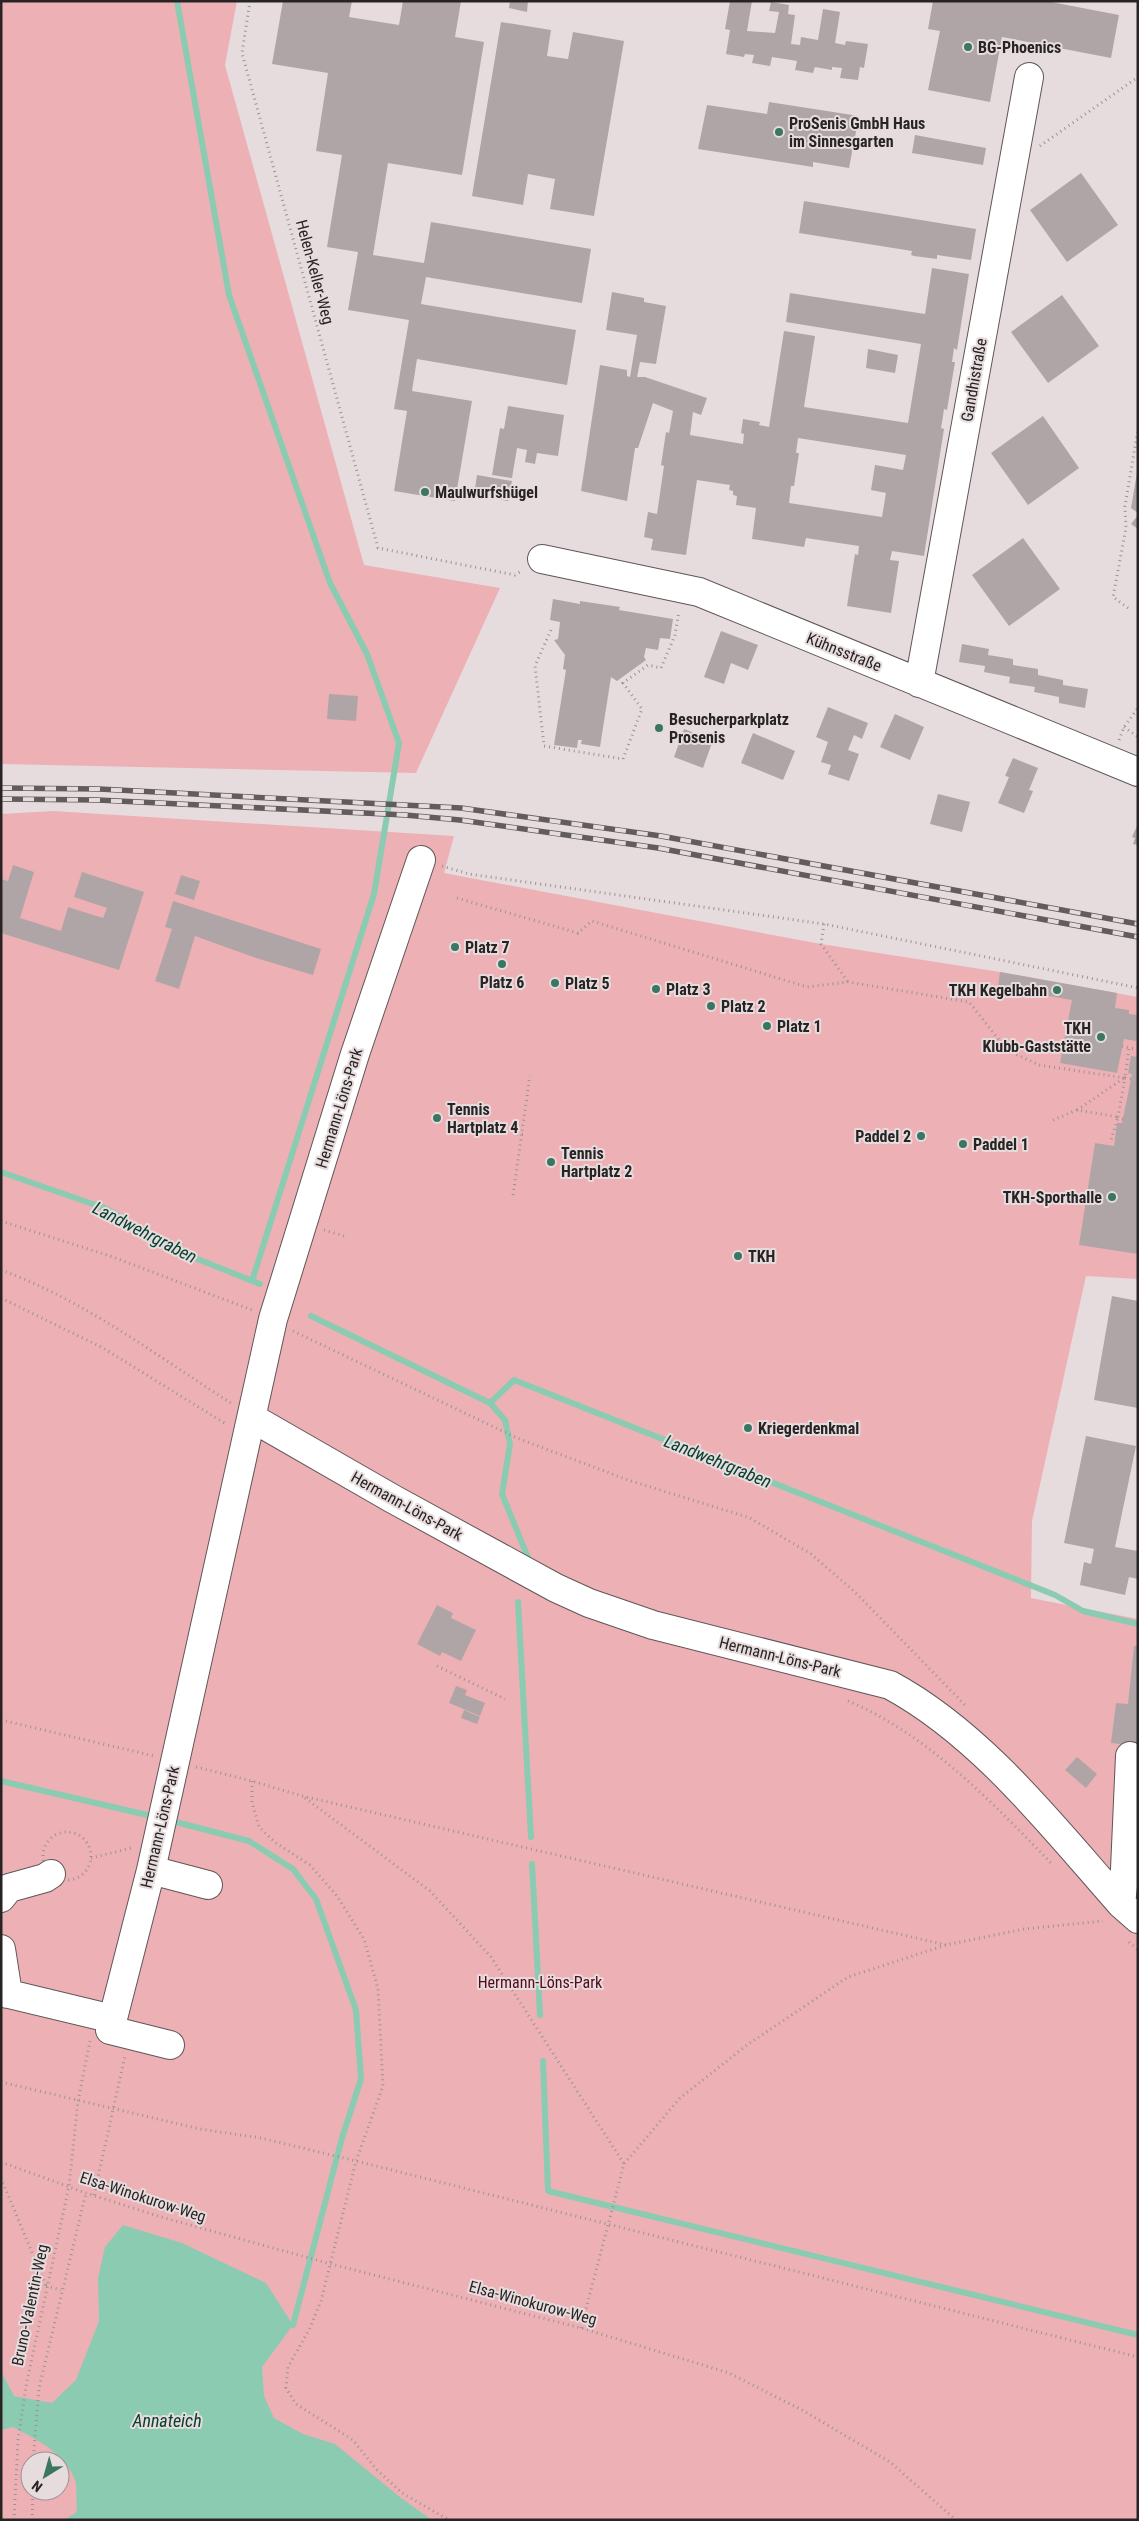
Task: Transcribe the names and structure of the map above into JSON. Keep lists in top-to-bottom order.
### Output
{
  "streets": {
    "street": ["Gandhistraße", "Kühnsstraße", "Hermann-Löns-Park"],
    "path": ["Helen-Keller-Weg", "Elsa-Winokurow-Weg", "Bruno-Valentin-Weg"]
  },
  "crossings": [
    ["Gandhistraße", "Kühnsstraße"],
    ["Hermann-Löns-Park", "Bruno-Valentin-Weg"],
    ["Elsa-Winokurow-Weg", "Bruno-Valentin-Weg"]
  ],
  "water": ["Landwehrgraben", "Annateich"],
  "parks": ["Hermann-Löns-Park"],
  "places": [
    "BG-Phoenics",
    "ProSenis GmbH Haus im Sinnesgarten",
    "Maulwurfshügel",
    "Besucherparkplatz Prosenis",
    "Platz 7",
    "Platz 6",
    "Platz 5",
    "Platz 3",
    "TKH Kegelbahn",
    "Platz 2",
    "Platz 1",
    "TKH Klubb-Gaststätte",
    "Tennis Hartplatz 4",
    "Paddel 2",
    "Paddel 1",
    "Tennis Hartplatz 2",
    "TKH-Sporthalle",
    "TKH",
    "Kriegerdenkmal"
  ],
  "north": "bottom left"
}
